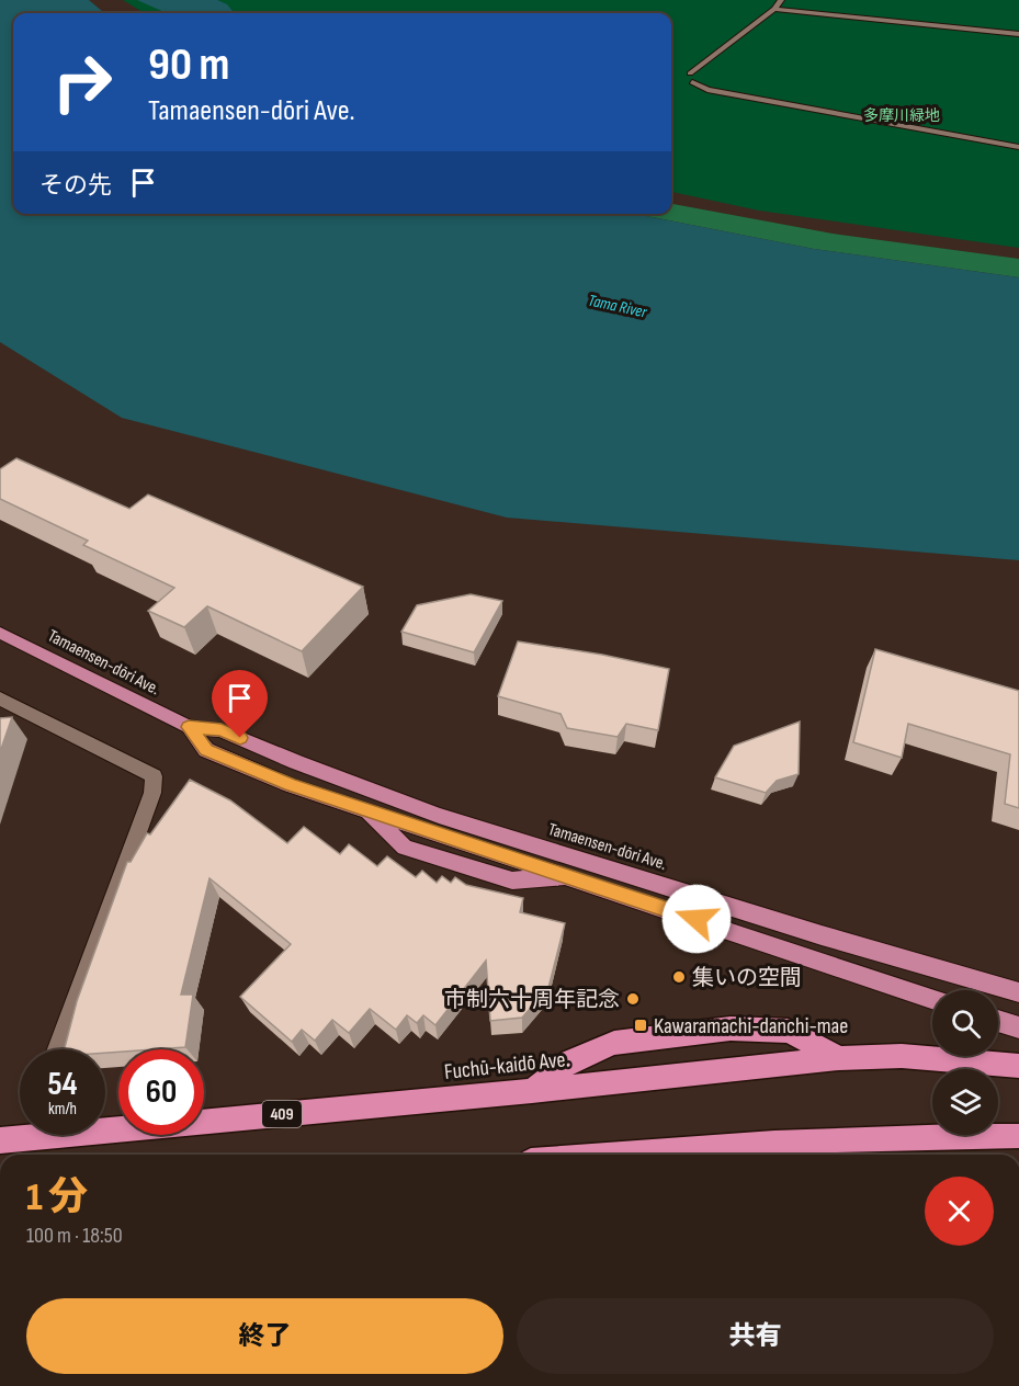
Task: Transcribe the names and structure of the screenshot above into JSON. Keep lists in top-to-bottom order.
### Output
{
  "streets": {
    "highway": ["Fuchū-kaidō Ave.", "409"],
    "main road": ["Tamaensen-dōri Ave."]
  },
  "water": ["Tama River"],
  "parks": ["多摩川緑地"],
  "places": {
    "other": ["集いの空間", "市制六十周年記念"],
    "transit": ["Kawaramachi-danchi-mae"]
  },
  "page": {
    "turn": ["90 m", "Tamaensen-dōri Ave."],
    "then": "その先",
    "speed": "54 km/h",
    "limit": "60",
    "heading": ["1 分", "100 m · 18:50"],
    "buttons": ["終了", "共有"]
  }
}
